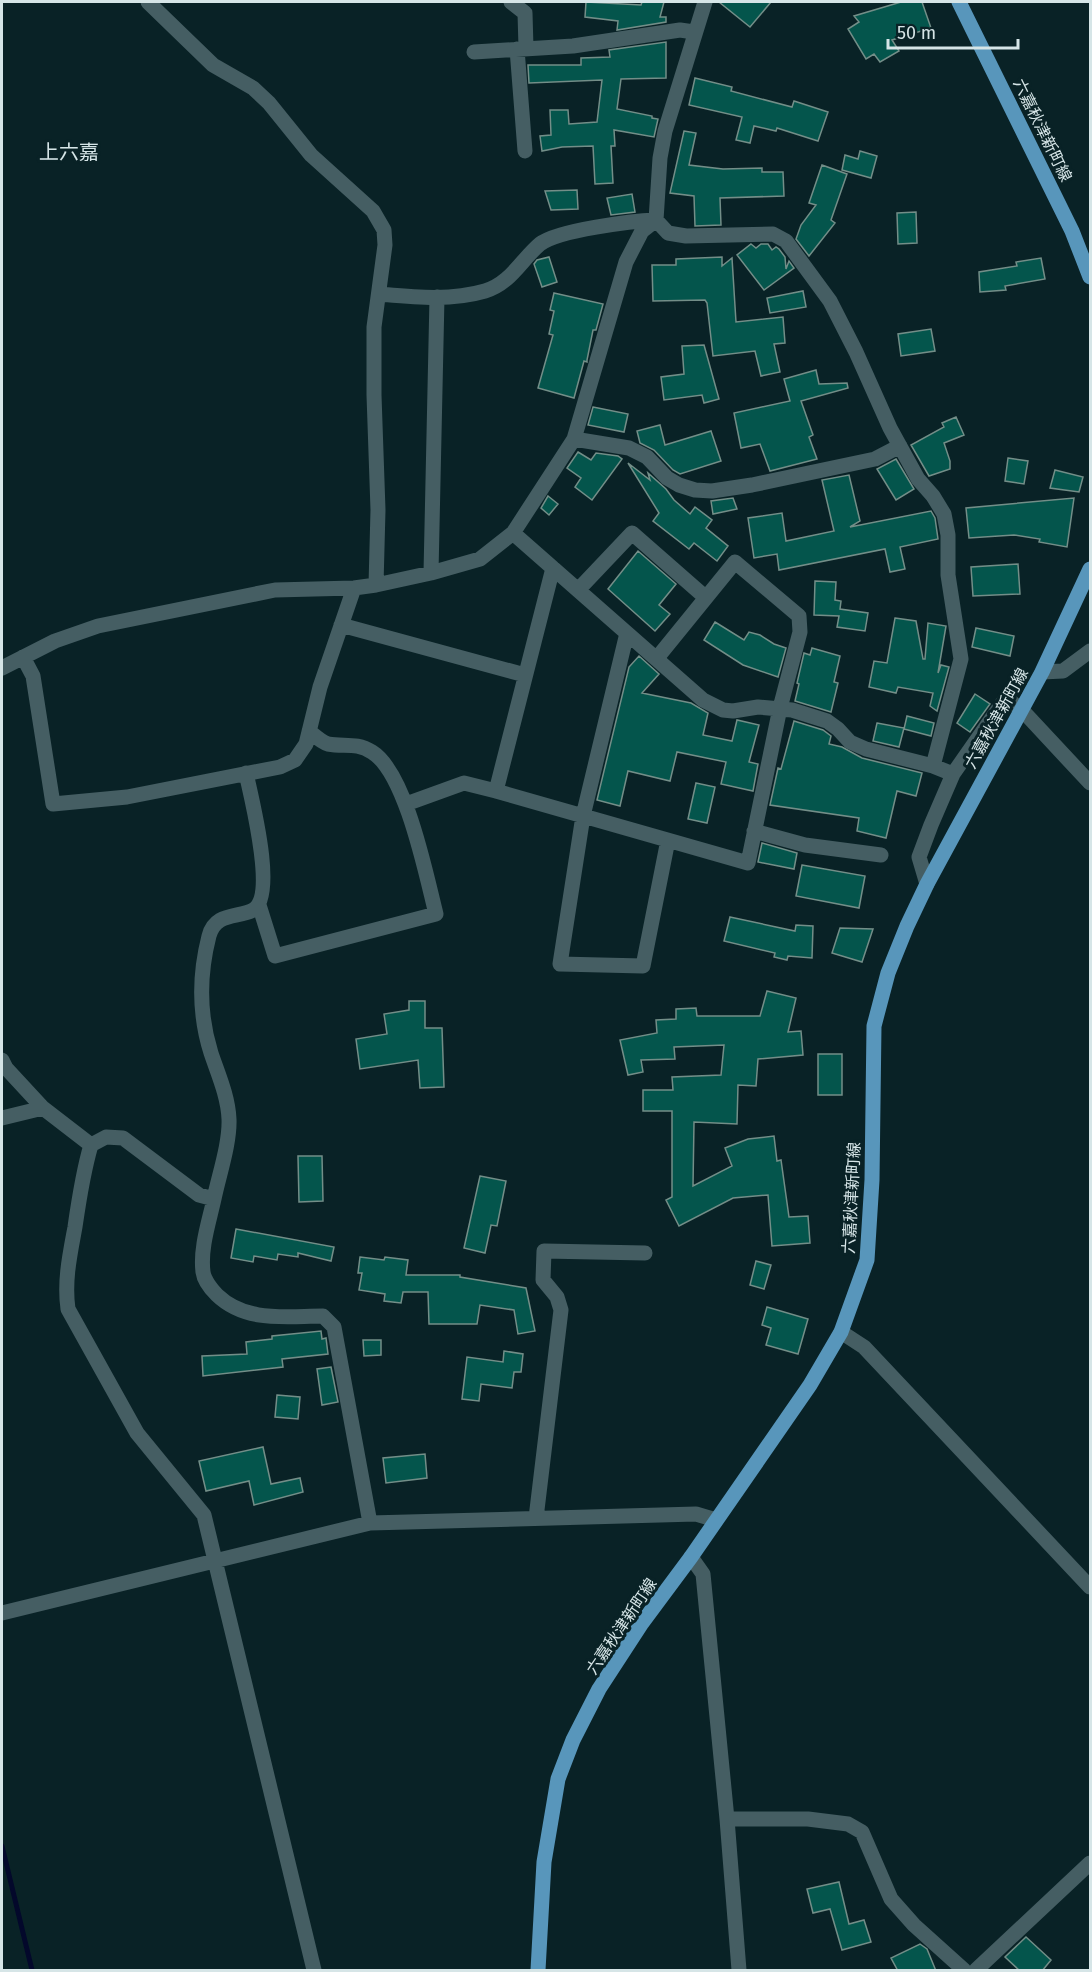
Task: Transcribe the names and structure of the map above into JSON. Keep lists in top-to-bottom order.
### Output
{
  "streets": {
    "main road": ["六嘉秋津新町線"]
  },
  "districts": ["上六嘉"],
  "scale_bar": "50 m"
}
